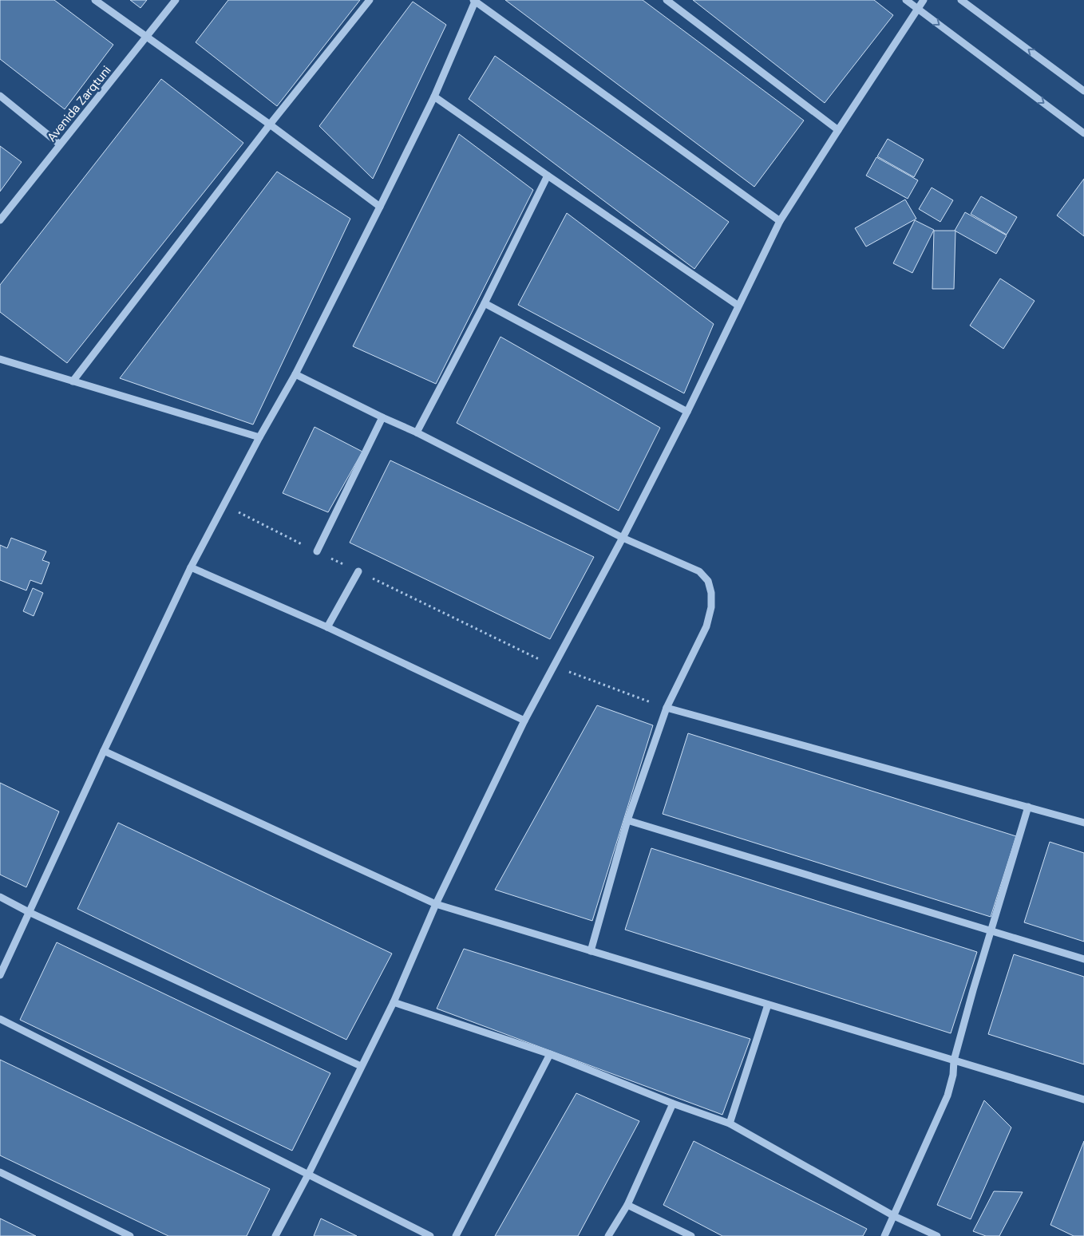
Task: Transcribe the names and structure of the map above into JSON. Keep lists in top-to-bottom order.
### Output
{
  "streets": {
    "street": ["Avenida Zarqtuni"]
  }
}
